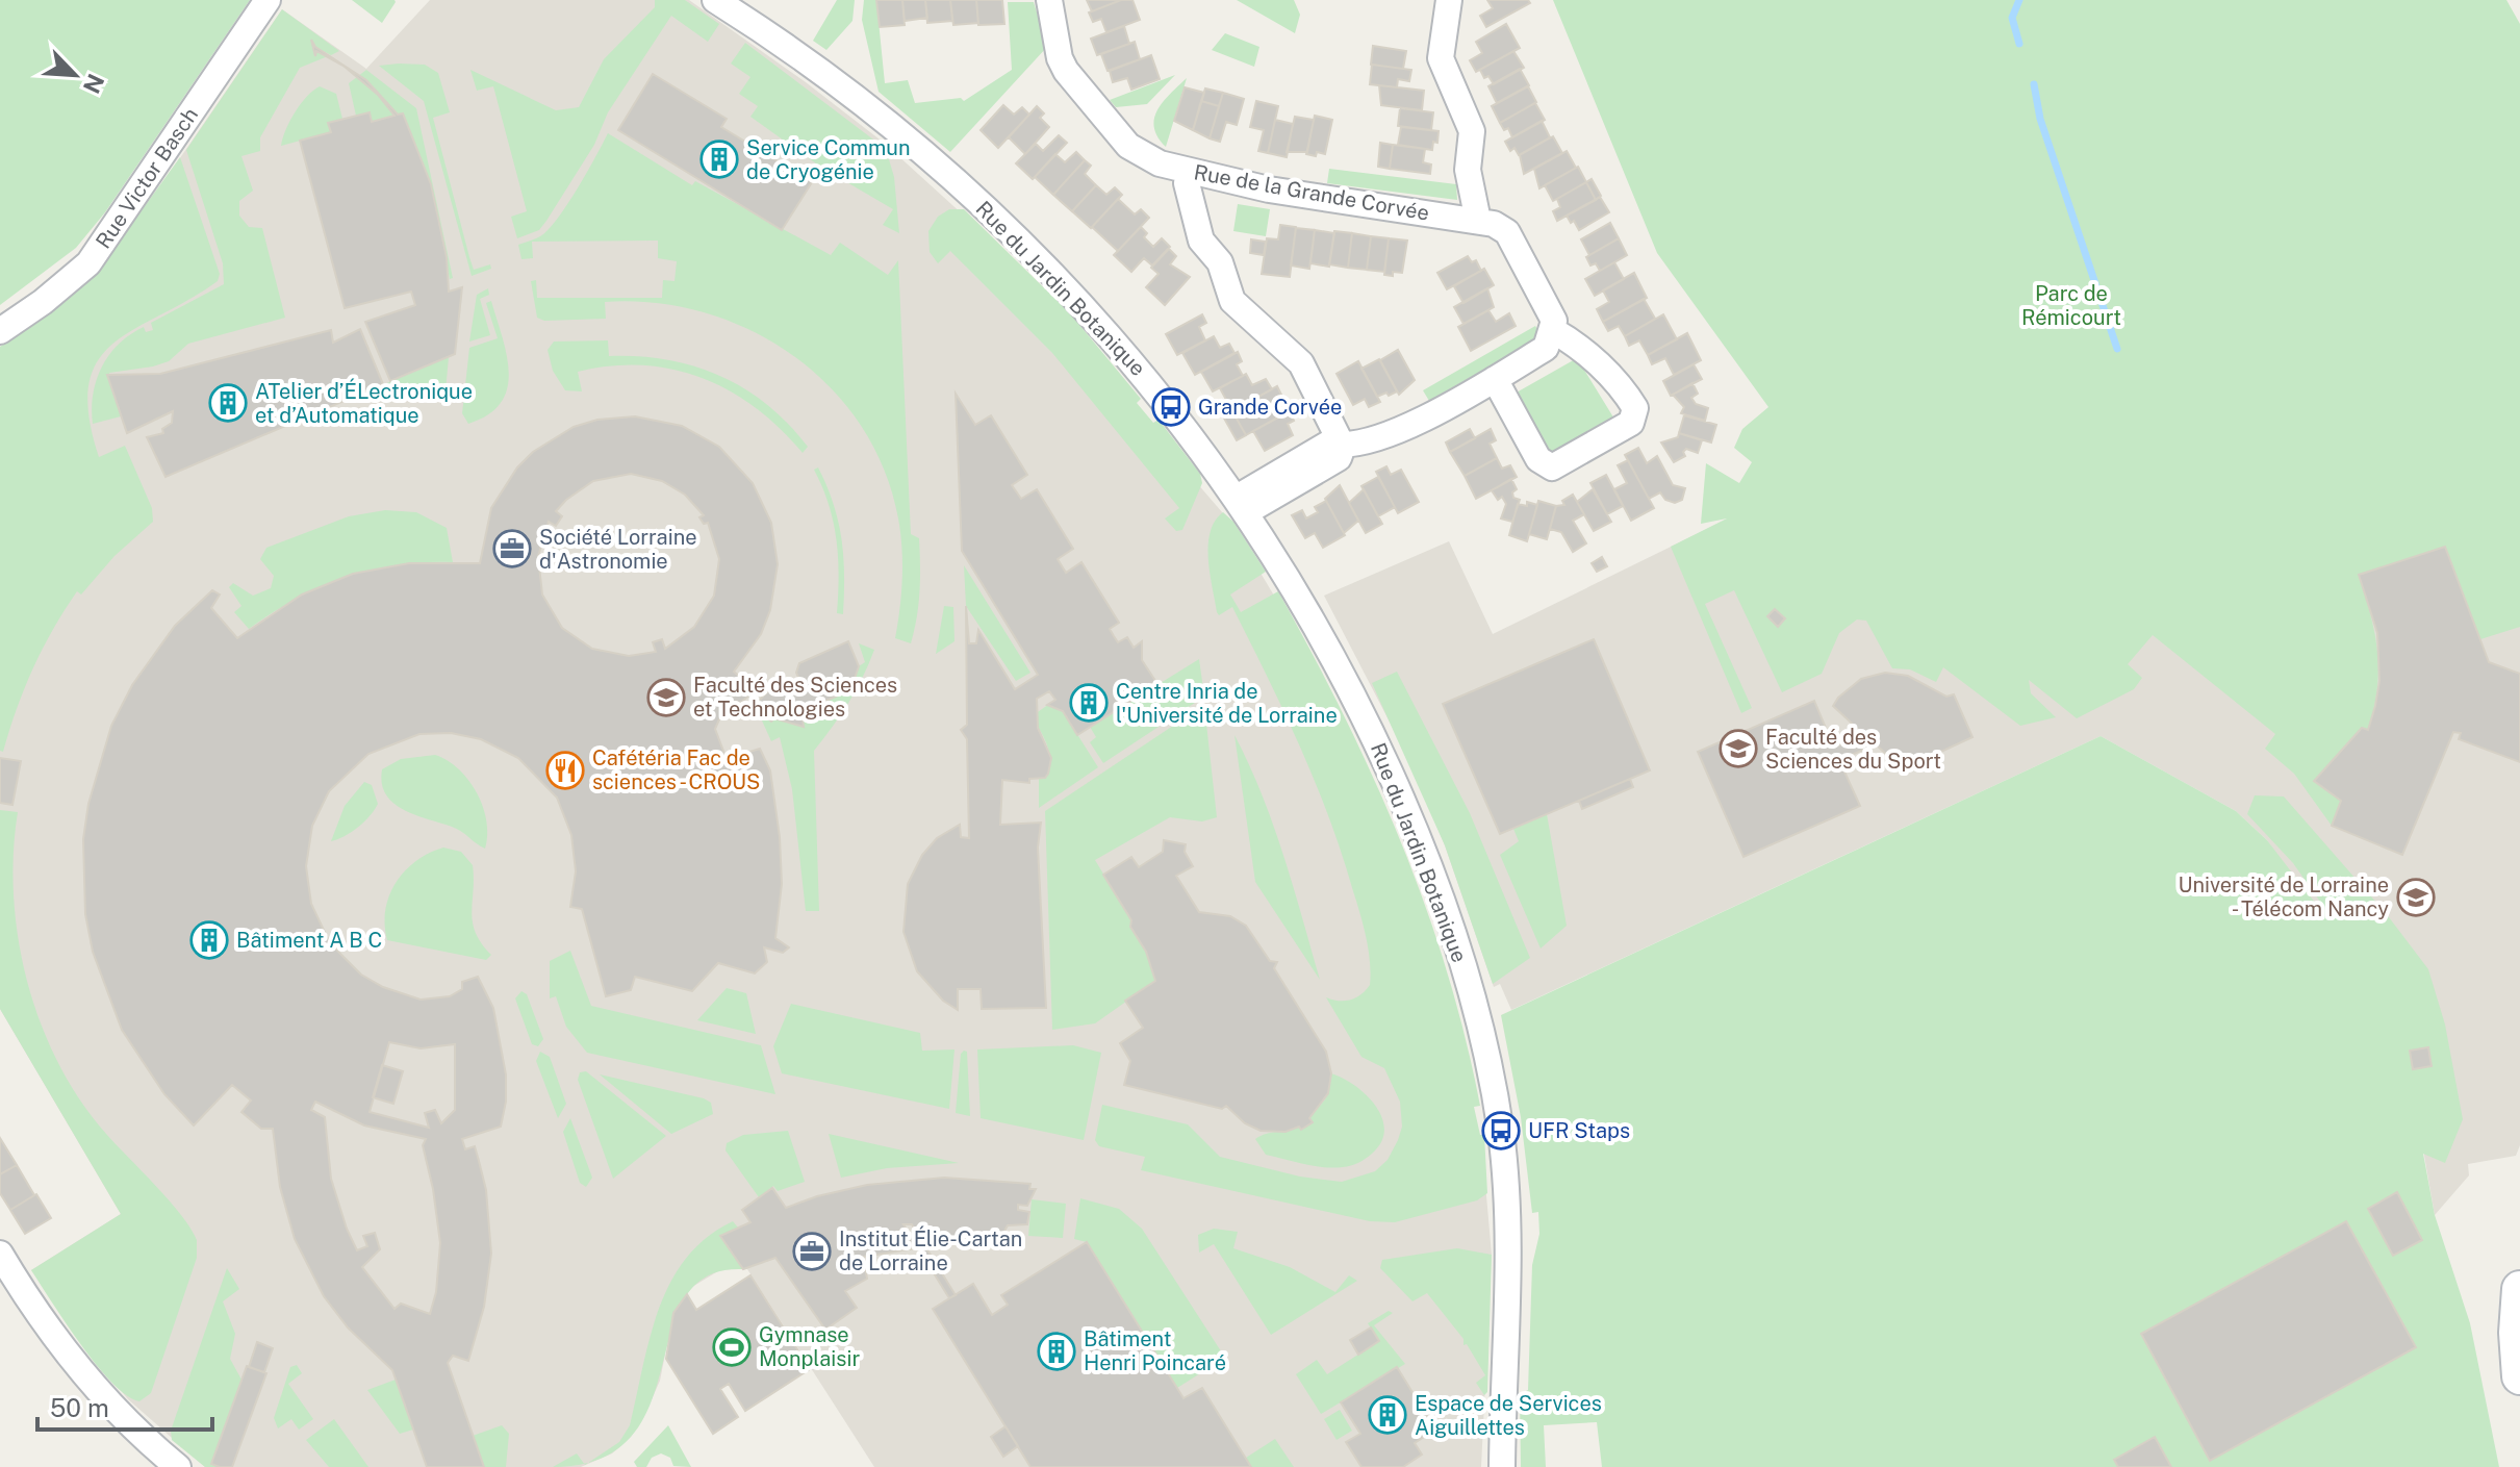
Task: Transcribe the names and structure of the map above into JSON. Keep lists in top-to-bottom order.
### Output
{
  "streets": {
    "street": ["Rue Victor Basch", "Rue de la Grande Corvée", "Rue du Jardin Botanique"]
  },
  "parks": ["Parc de Rémicourt"],
  "places": {
    "building": [
      "Service Commun de Cryogénie",
      "ATelier d’ÉLectronique et d’Automatique",
      "Centre Inria de l'Université de Lorraine",
      "Bâtiment A B C",
      "Bâtiment Henri Poincaré",
      "Espace de Services Aiguillettes"
    ],
    "bus stop": ["Grande Corvée", "UFR Staps"],
    "office": ["Société Lorraine d'Astronomie", "Institut Élie-Cartan de Lorraine"],
    "school or university": ["Faculté des Sciences et Technologies", "Faculté des Sciences du Sport", "Université de Lorraine - Télécom Nancy"],
    "restaurant": ["Cafétéria Fac de sciences - CROUS"],
    "sports": ["Gymnase Monplaisir"]
  },
  "scale_bar": "50 m",
  "north": "bottom right"
}
